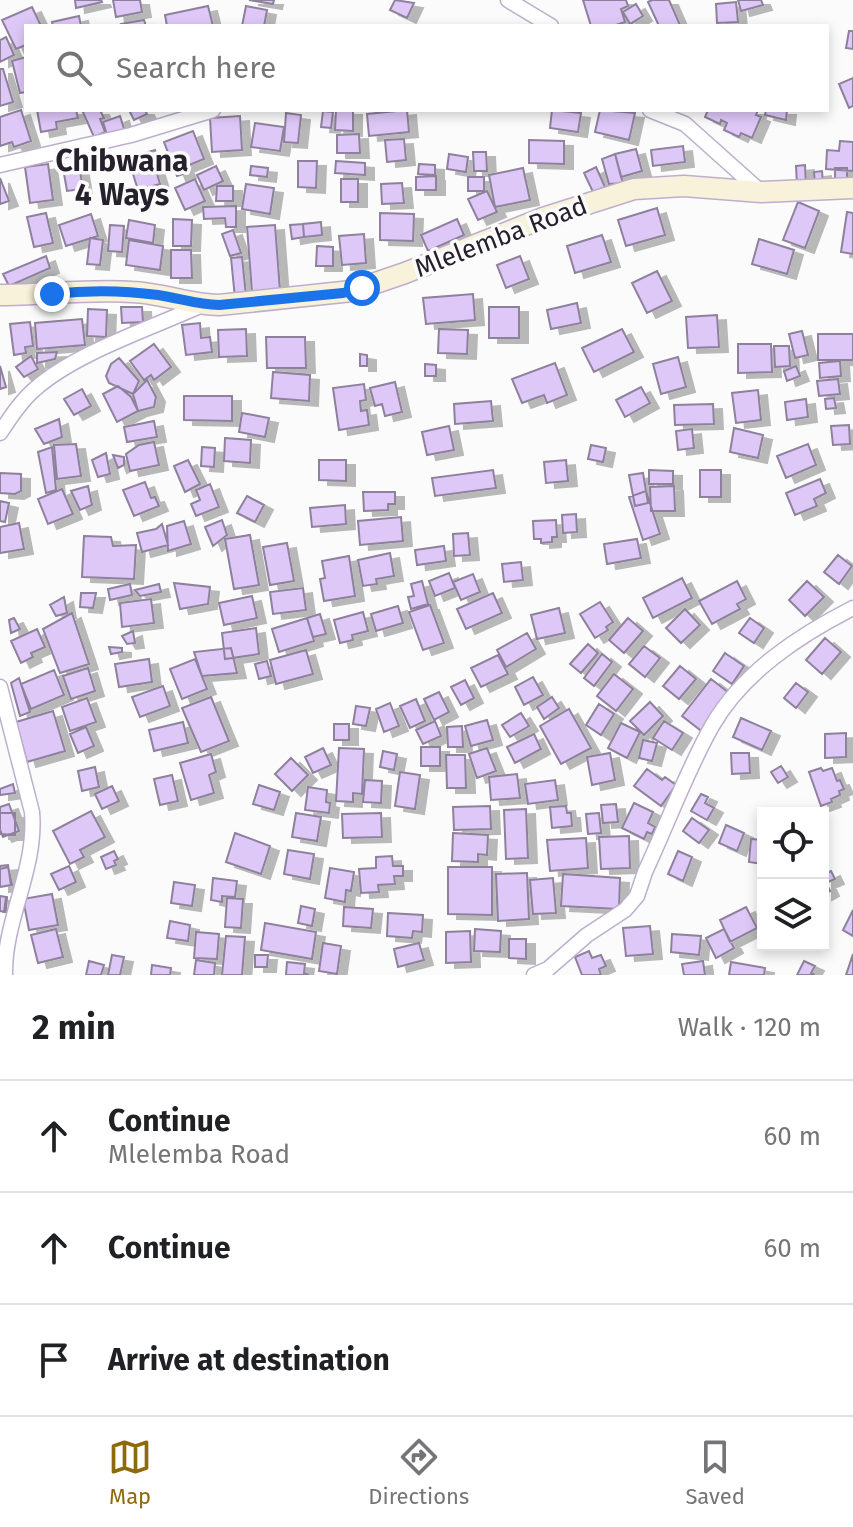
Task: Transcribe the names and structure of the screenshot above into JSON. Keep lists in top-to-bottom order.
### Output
{
  "streets": {
    "street": ["Mlelemba Road"]
  },
  "districts": ["Chibwana 4 Ways"],
  "page": {
    "search": "Search here",
    "heading": ["2 min", "Walk · 120 m"],
    "list": [
      ["Continue", "Mlelemba Road", "60 m"],
      ["Continue", "60 m"],
      "Arrive at destination"
    ],
    "nav": ["Map", "Directions", "Saved"]
  }
}
